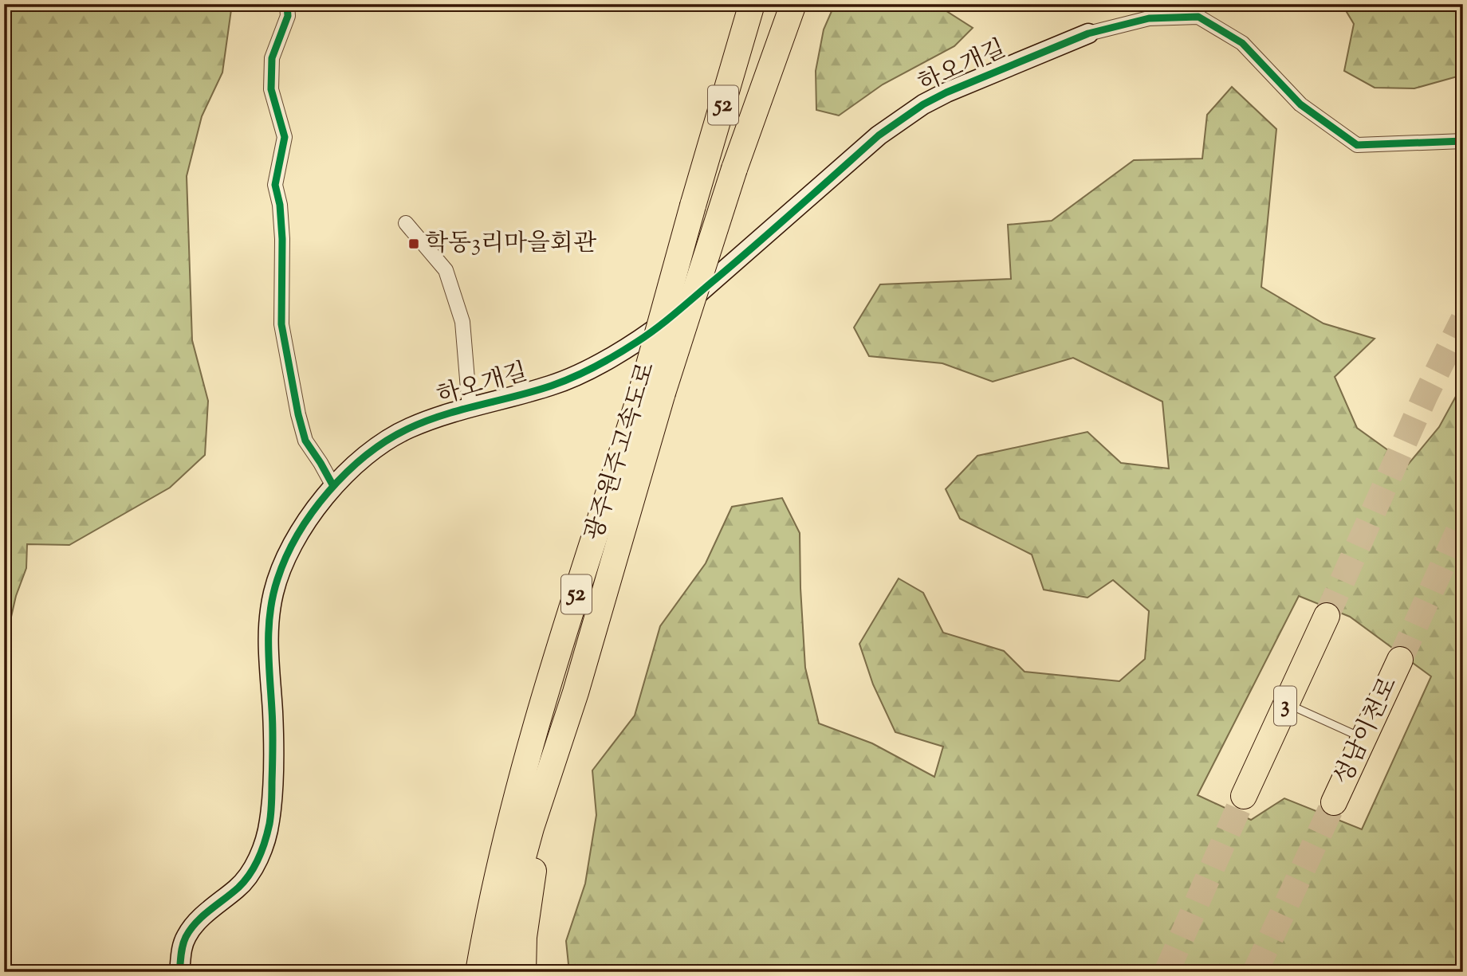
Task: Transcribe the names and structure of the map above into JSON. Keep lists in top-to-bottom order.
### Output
{
  "streets": {
    "highway": [
      "52",
      "광주원주고속도로",
      "3",
      "성남이천로"
    ],
    "street": ["하오개길"]
  },
  "places": {
    "transit": ["학동3리마을회관"]
  }
}
